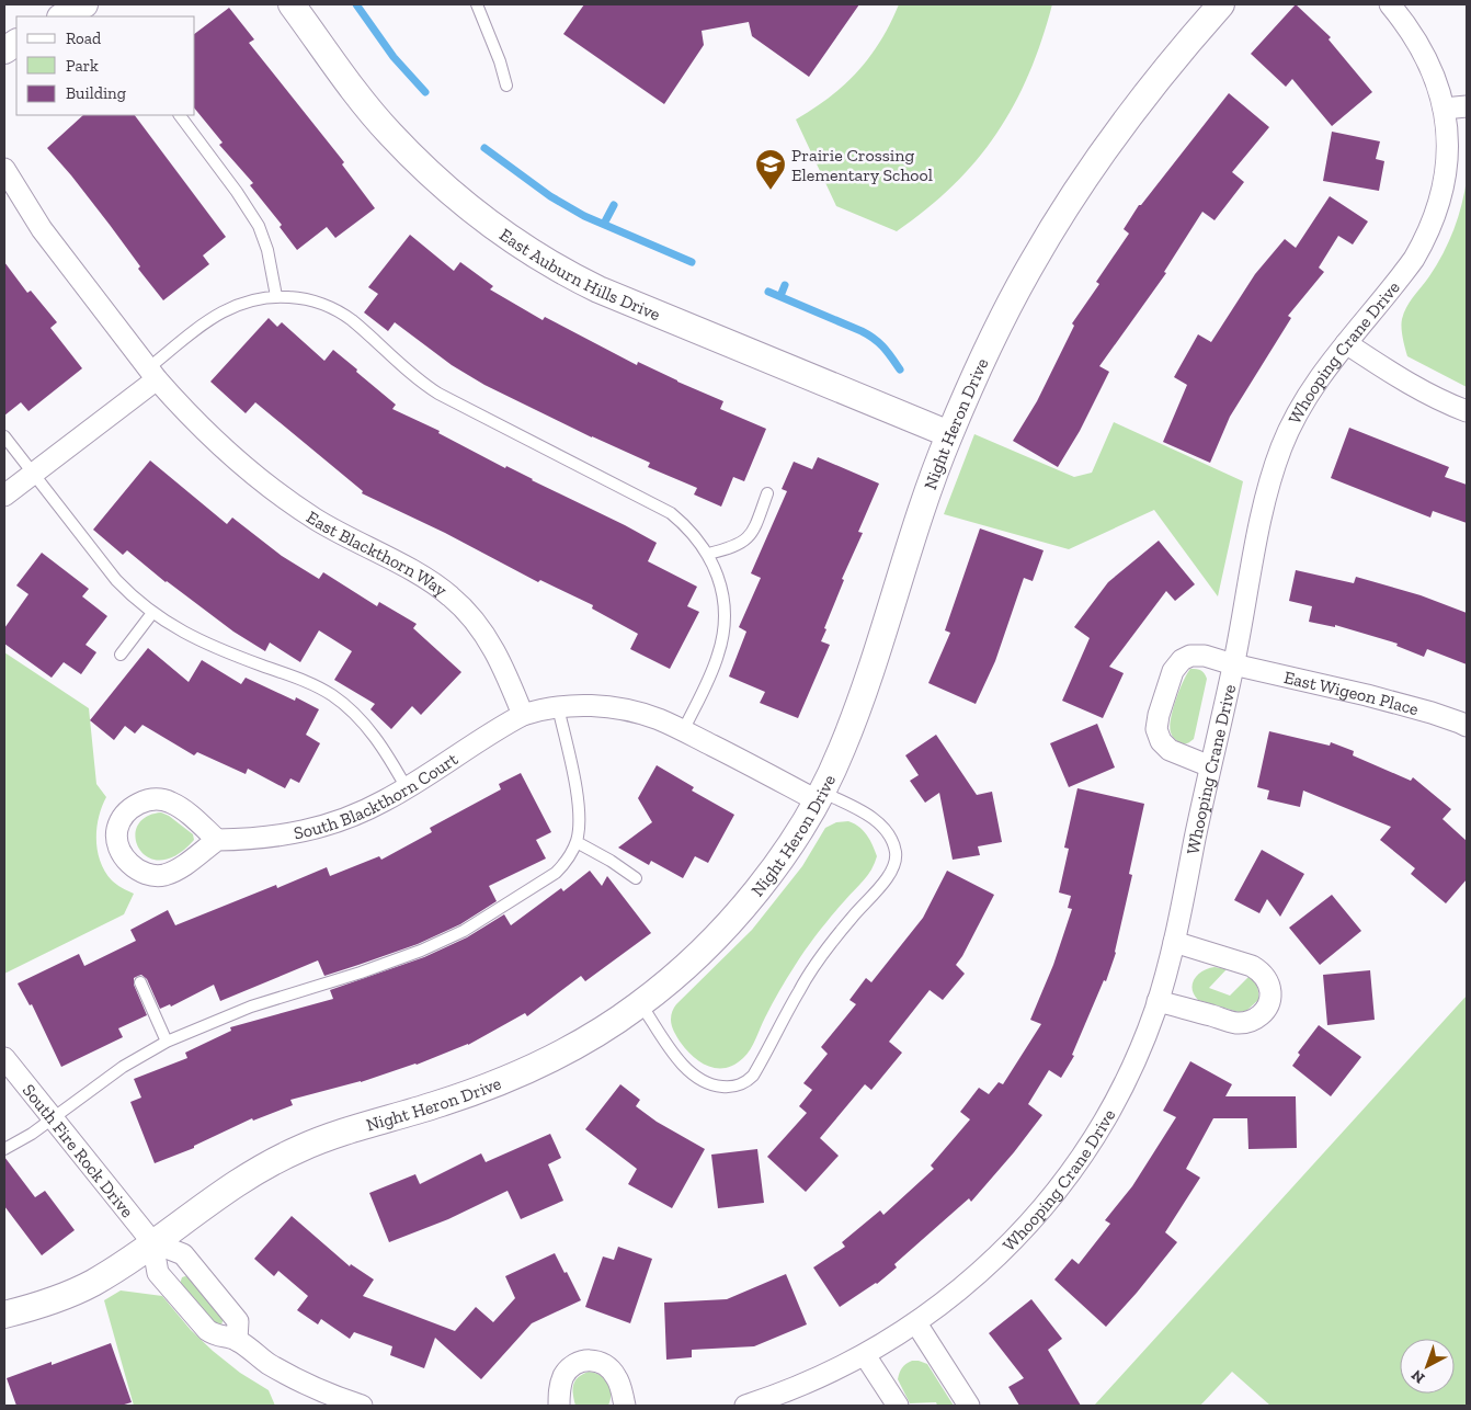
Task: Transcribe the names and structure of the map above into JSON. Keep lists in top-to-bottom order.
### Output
{
  "streets": {
    "street": [
      "East Auburn Hills Drive",
      "Whooping Crane Drive",
      "Night Heron Drive",
      "East Blackthorn Way",
      "East Wigeon Place",
      "South Blackthorn Court",
      "South Fire Rock Drive"
    ]
  },
  "crossings": [
    ["East Auburn Hills Drive", "Night Heron Drive"],
    ["Whooping Crane Drive", "East Wigeon Place"],
    ["Night Heron Drive", "South Fire Rock Drive"],
    ["East Blackthorn Way", "South Blackthorn Court"]
  ],
  "places": {
    "school or university": ["Prairie Crossing Elementary School"]
  },
  "legend": ["Road", "Park", "Building"],
  "north": "bottom left"
}
